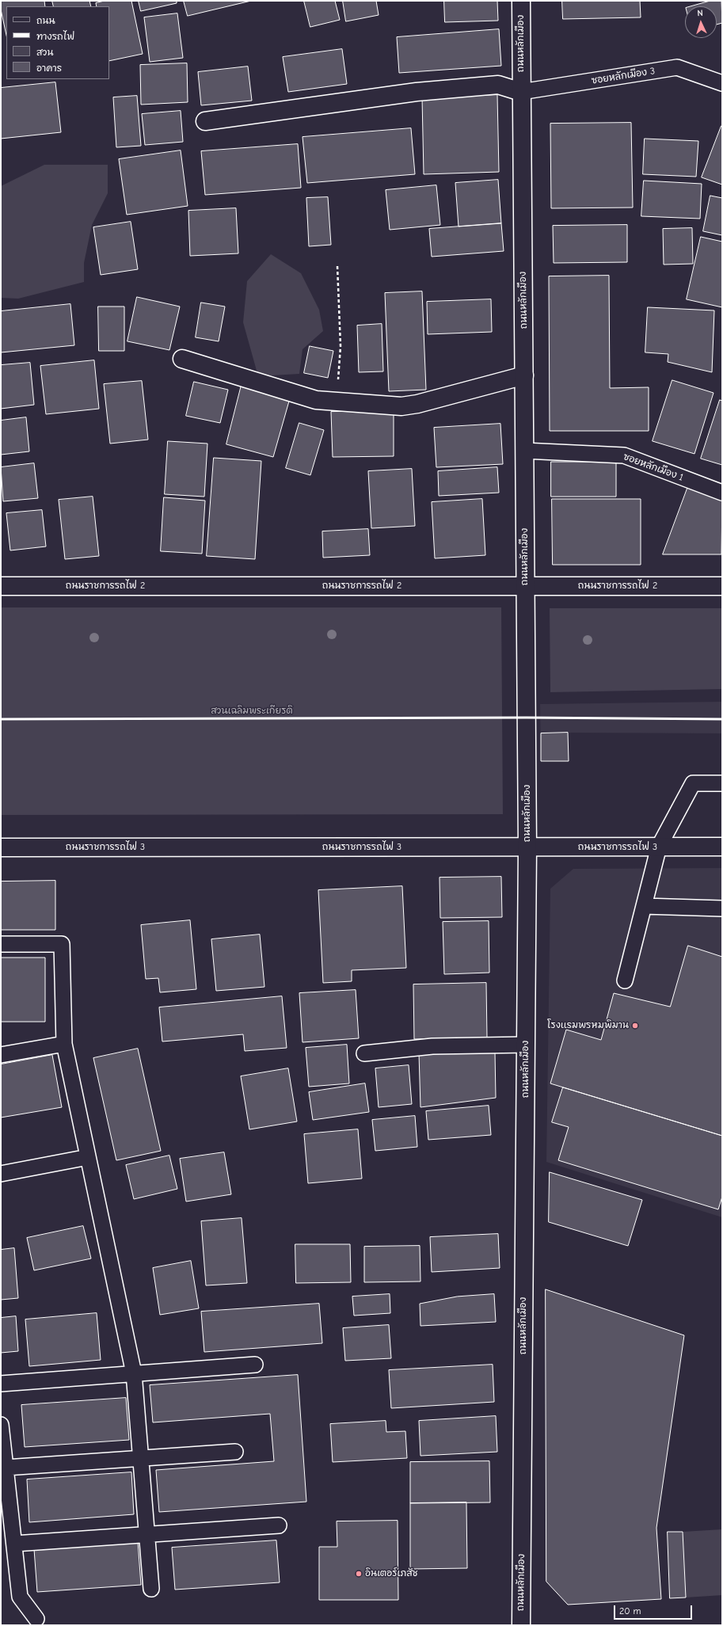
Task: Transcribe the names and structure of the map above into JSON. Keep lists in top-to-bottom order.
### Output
{
  "streets": {
    "street": ["ถนนหลักเมือง", "ถนนราชการรถไฟ 2", "ถนนราชการรถไฟ 3"],
    "lane": ["ซอยหลักเมือง 3", "ซอยหลักเมือง 1"]
  },
  "crossings": [
    ["ถนนหลักเมือง", "ซอยหลักเมือง 3"],
    ["ถนนหลักเมือง", "ซอยหลักเมือง 1"],
    ["ถนนหลักเมือง", "ถนนราชการรถไฟ 2"],
    ["ถนนหลักเมือง", "ถนนราชการรถไฟ 3"]
  ],
  "parks": ["สวนเฉลิมพระเกียรติ"],
  "places": ["โรงแรมพรหมพิมาน", "อินเตอร์เภสัช"],
  "legend": [
    "ถนน",
    "ทางรถไฟ",
    "สวน",
    "อาคาร"
  ],
  "scale_bar": "20 m",
  "north": "top"
}
